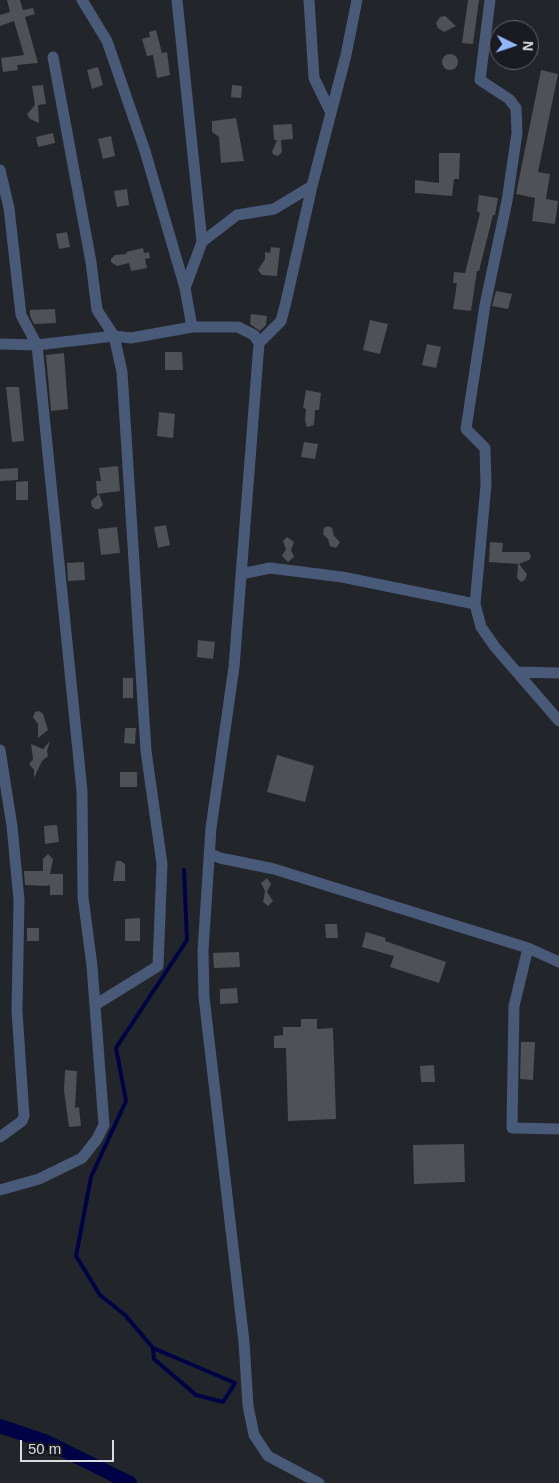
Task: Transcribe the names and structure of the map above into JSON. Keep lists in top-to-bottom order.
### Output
{
  "scale_bar": "50 m",
  "north": "right"
}
